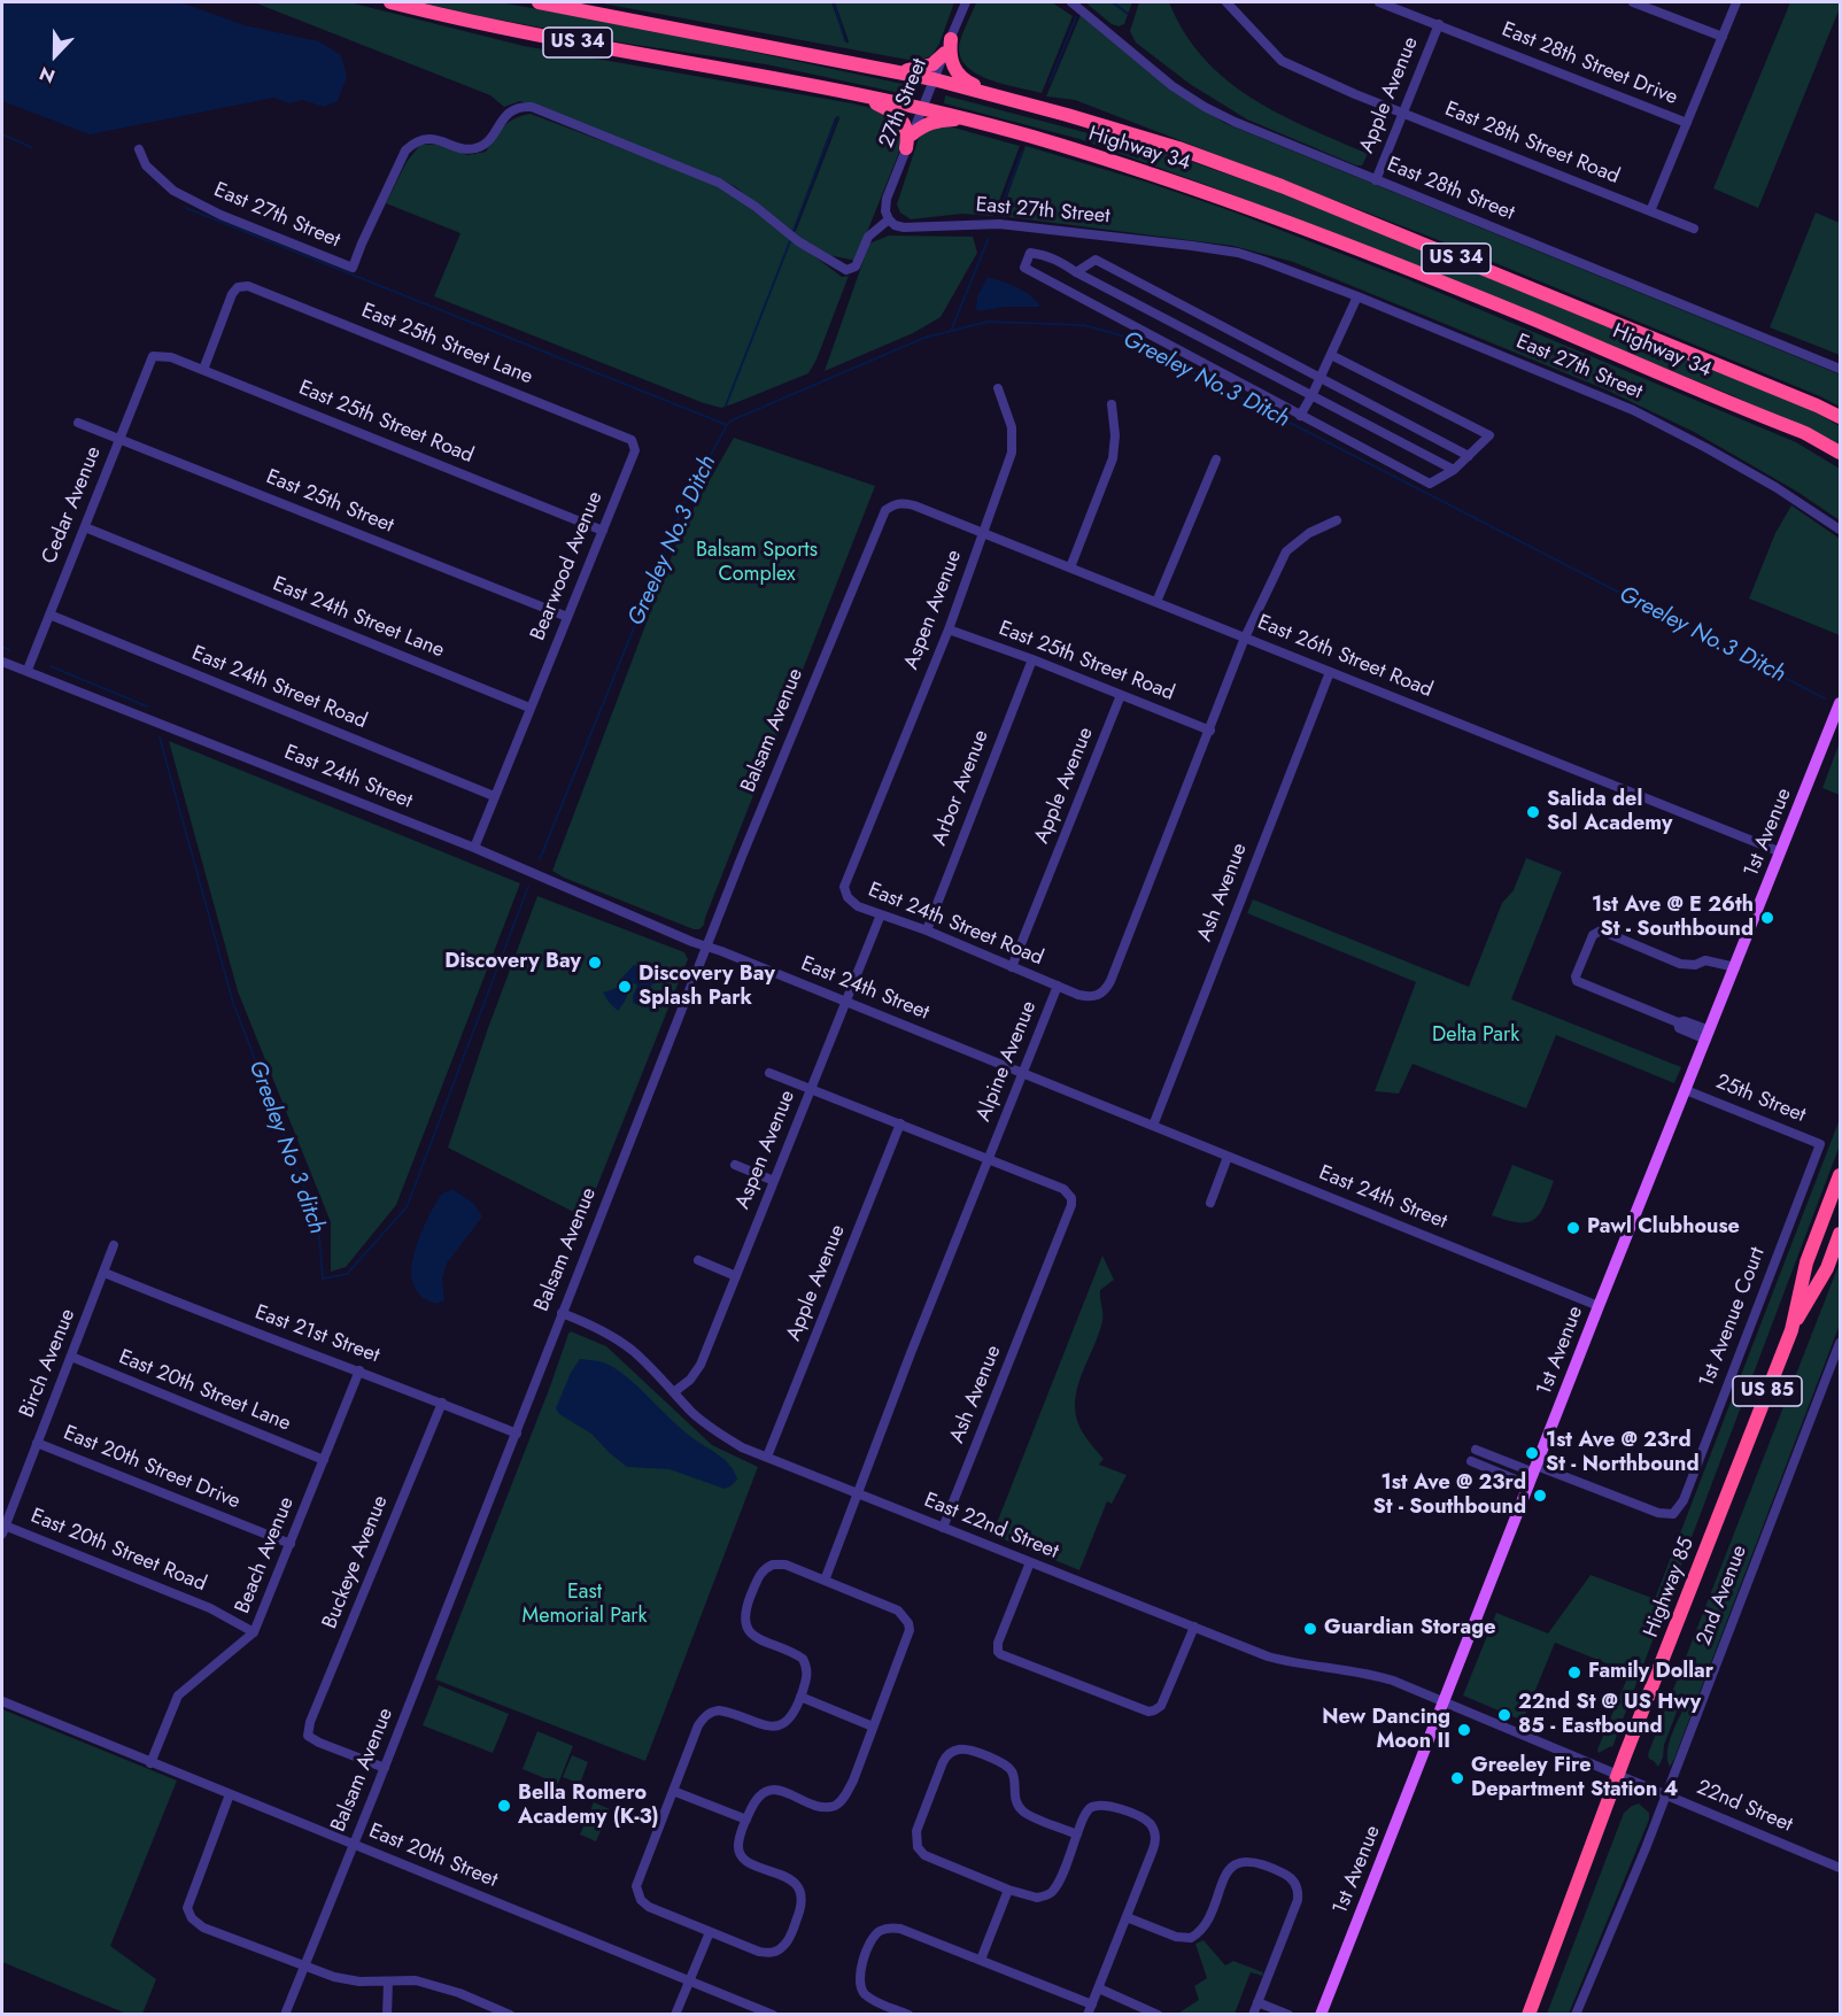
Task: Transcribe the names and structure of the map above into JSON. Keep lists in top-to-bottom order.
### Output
{
  "streets": {
    "highway": [
      "US 34",
      "Highway 34",
      "US 85",
      "Highway 85"
    ],
    "main road": ["1st Avenue"],
    "street": [
      "East 28th Street Drive",
      "Apple Avenue",
      "27th Street",
      "East 28th Street Road",
      "East 28th Street",
      "East 27th Street",
      "East 25th Street Lane",
      "East 25th Street Road",
      "East 25th Street",
      "Cedar Avenue",
      "Bearwood Avenue",
      "Aspen Avenue",
      "East 24th Street Lane",
      "East 26th Street Road",
      "East 24th Street Road",
      "Balsam Avenue",
      "East 24th Street",
      "Arbor Avenue",
      "Ash Avenue",
      "Alpine Avenue",
      "25th Street",
      "1st Avenue Court",
      "East 21st Street",
      "Birch Avenue",
      "East 20th Street Lane",
      "East 20th Street Drive",
      "East 22nd Street",
      "East 20th Street Road",
      "Beach Avenue",
      "Buckeye Avenue",
      "2nd Avenue",
      "22nd Street",
      "East 20th Street"
    ]
  },
  "crossings": [
    ["East 28th Street Drive", "Apple Avenue"],
    ["Apple Avenue", "East 28th Street Road"],
    ["Apple Avenue", "East 28th Street"],
    ["Apple Avenue", "East 25th Street Road"],
    ["Apple Avenue", "East 24th Street Road"],
    ["Apple Avenue", "East 22nd Street"],
    ["27th Street", "Highway 34"],
    ["27th Street", "East 27th Street"],
    ["East 25th Street Lane", "East 25th Street Road"],
    ["East 25th Street Lane", "Bearwood Avenue"],
    ["East 25th Street Road", "Cedar Avenue"],
    ["East 25th Street Road", "Bearwood Avenue"],
    ["East 25th Street Road", "Aspen Avenue"],
    ["East 25th Street Road", "Arbor Avenue"],
    ["East 25th Street Road", "Alpine Avenue"],
    ["East 25th Street", "Cedar Avenue"],
    ["East 25th Street", "Bearwood Avenue"],
    ["Cedar Avenue", "East 24th Street Lane"],
    ["Cedar Avenue", "East 24th Street Road"],
    ["Cedar Avenue", "East 24th Street"],
    ["Bearwood Avenue", "East 24th Street Lane"],
    ["Aspen Avenue", "East 26th Street Road"],
    ["Aspen Avenue", "East 24th Street Road"],
    ["Aspen Avenue", "East 24th Street"],
    ["Aspen Avenue", "East 22nd Street"],
    ["East 26th Street Road", "Balsam Avenue"],
    ["East 26th Street Road", "1st Avenue"],
    ["East 26th Street Road", "Ash Avenue"],
    ["East 26th Street Road", "Alpine Avenue"],
    ["East 24th Street Road", "Arbor Avenue"],
    ["East 24th Street Road", "Alpine Avenue"],
    ["Balsam Avenue", "East 24th Street"],
    ["Balsam Avenue", "East 21st Street"],
    ["Balsam Avenue", "East 22nd Street"],
    ["Balsam Avenue", "Buckeye Avenue"],
    ["Balsam Avenue", "East 20th Street"],
    ["East 24th Street", "1st Avenue"],
    ["East 24th Street", "Ash Avenue"],
    ["East 24th Street", "Alpine Avenue"],
    ["1st Avenue", "25th Street"],
    ["1st Avenue", "1st Avenue Court"],
    ["1st Avenue", "East 22nd Street"],
    ["1st Avenue", "22nd Street"],
    ["Ash Avenue", "Alpine Avenue"],
    ["Ash Avenue", "East 22nd Street"],
    ["Alpine Avenue", "East 22nd Street"],
    ["25th Street", "1st Avenue Court"],
    ["East 21st Street", "Birch Avenue"],
    ["East 21st Street", "Beach Avenue"],
    ["East 21st Street", "Buckeye Avenue"],
    ["Birch Avenue", "East 20th Street Lane"],
    ["Birch Avenue", "East 20th Street Drive"],
    ["Birch Avenue", "East 20th Street Road"],
    ["East 20th Street Lane", "Beach Avenue"],
    ["East 20th Street Drive", "Beach Avenue"],
    ["East 22nd Street", "22nd Street"],
    ["East 20th Street Road", "Beach Avenue"],
    ["Beach Avenue", "East 20th Street"],
    ["Highway 85", "22nd Street"],
    ["2nd Avenue", "22nd Street"]
  ],
  "water": ["Greeley No.3 Ditch", "Greeley No 3 ditch"],
  "parks": ["Balsam Sports Complex", "Delta Park", "East Memorial Park"],
  "places": [
    "Salida del Sol Academy",
    "1st Ave @ E 26th St - Southbound",
    "Discovery Bay",
    "Discovery Bay Splash Park",
    "Pawl Clubhouse",
    "1st Ave @ 23rd St - Northbound",
    "1st Ave @ 23rd St - Southbound",
    "Guardian Storage",
    "Family Dollar",
    "22nd St @ US Hwy 85 - Eastbound",
    "New Dancing Moon II",
    "Greeley Fire Department Station 4",
    "Bella Romero Academy (K-3)"
  ],
  "north": "bottom"
}
